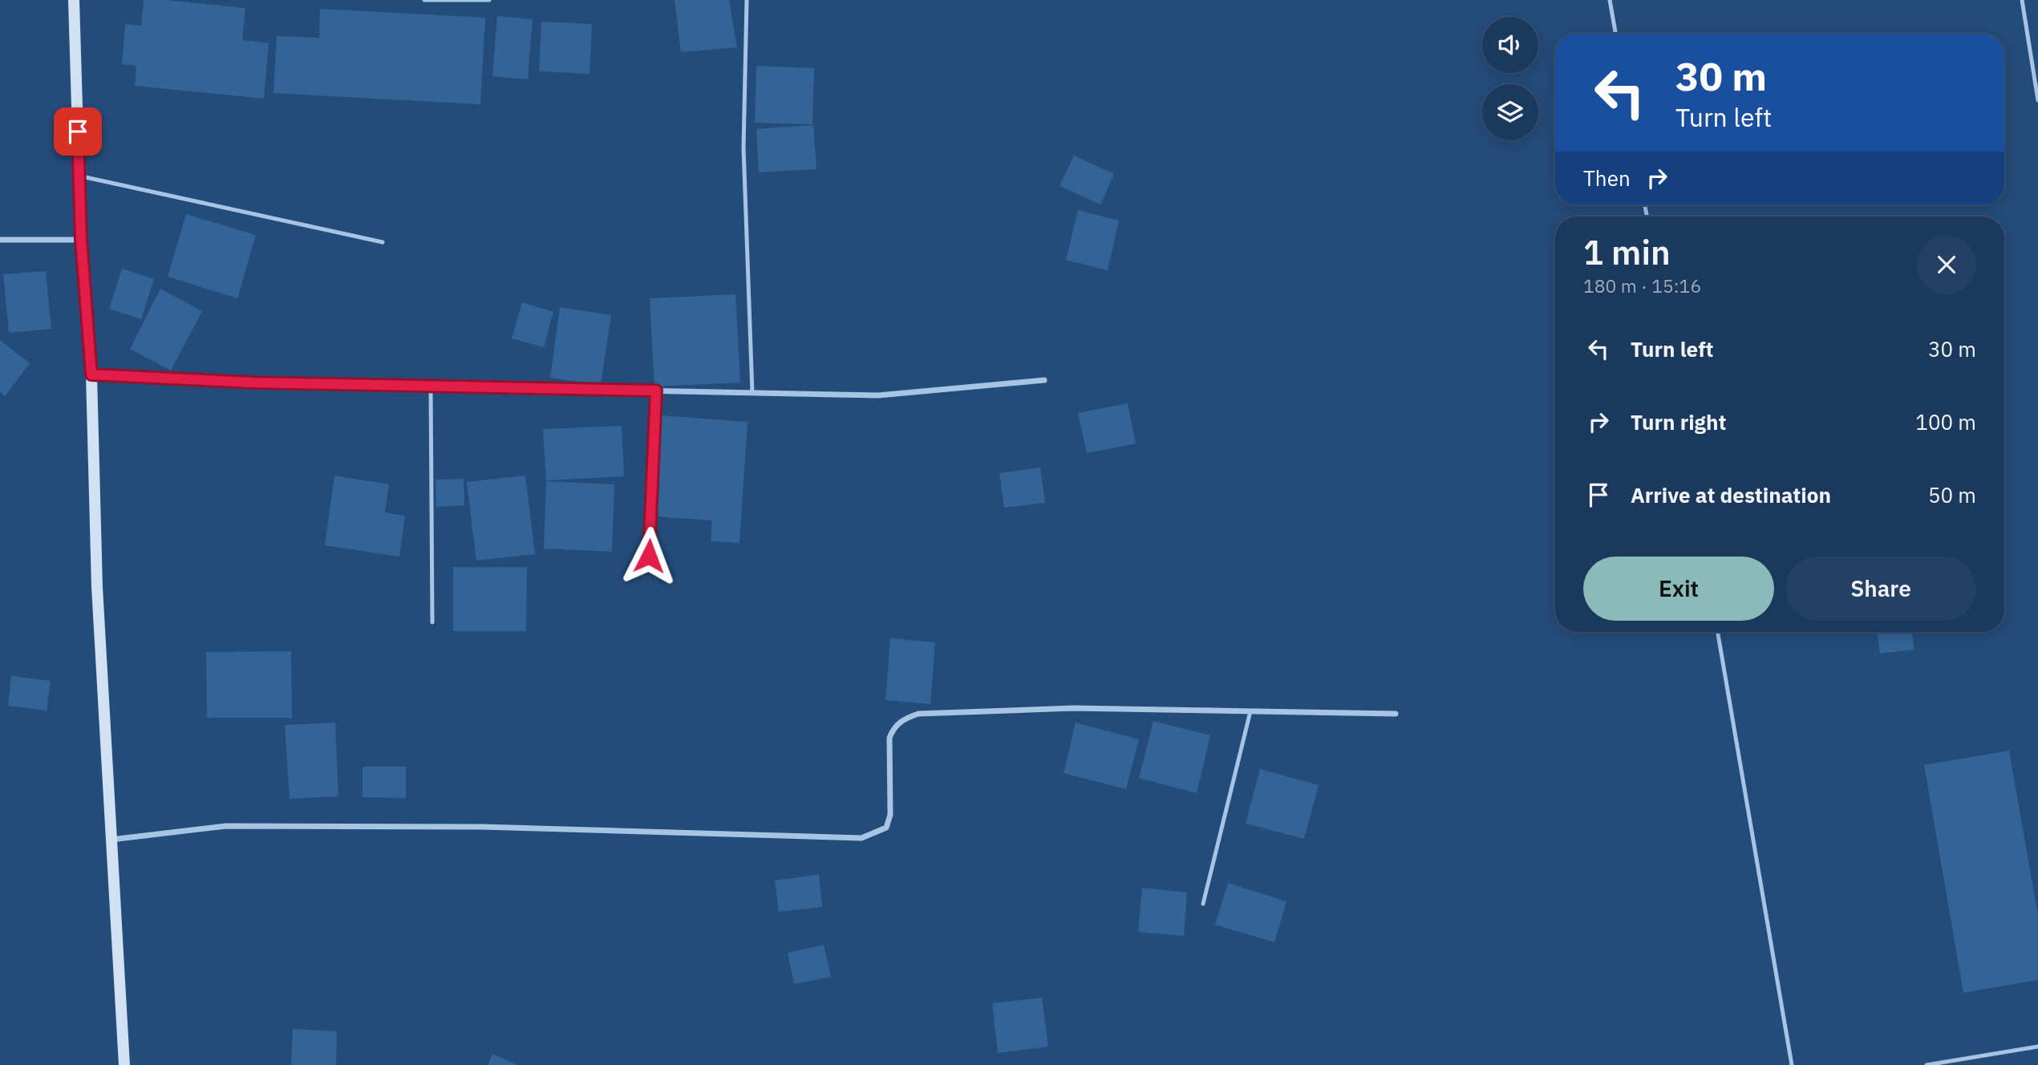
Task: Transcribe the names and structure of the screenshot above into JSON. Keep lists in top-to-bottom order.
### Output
{
  "page": {
    "turn": ["30 m", "Turn left"],
    "then": "Then",
    "heading": ["1 min", "180 m · 15:16"],
    "list": [
      {
        "name": "Turn left",
        "value": "30 m"
      },
      {
        "name": "Turn right",
        "value": "100 m"
      },
      {
        "name": "Arrive at destination",
        "value": "50 m"
      }
    ],
    "buttons": ["Exit", "Share"]
  }
}
